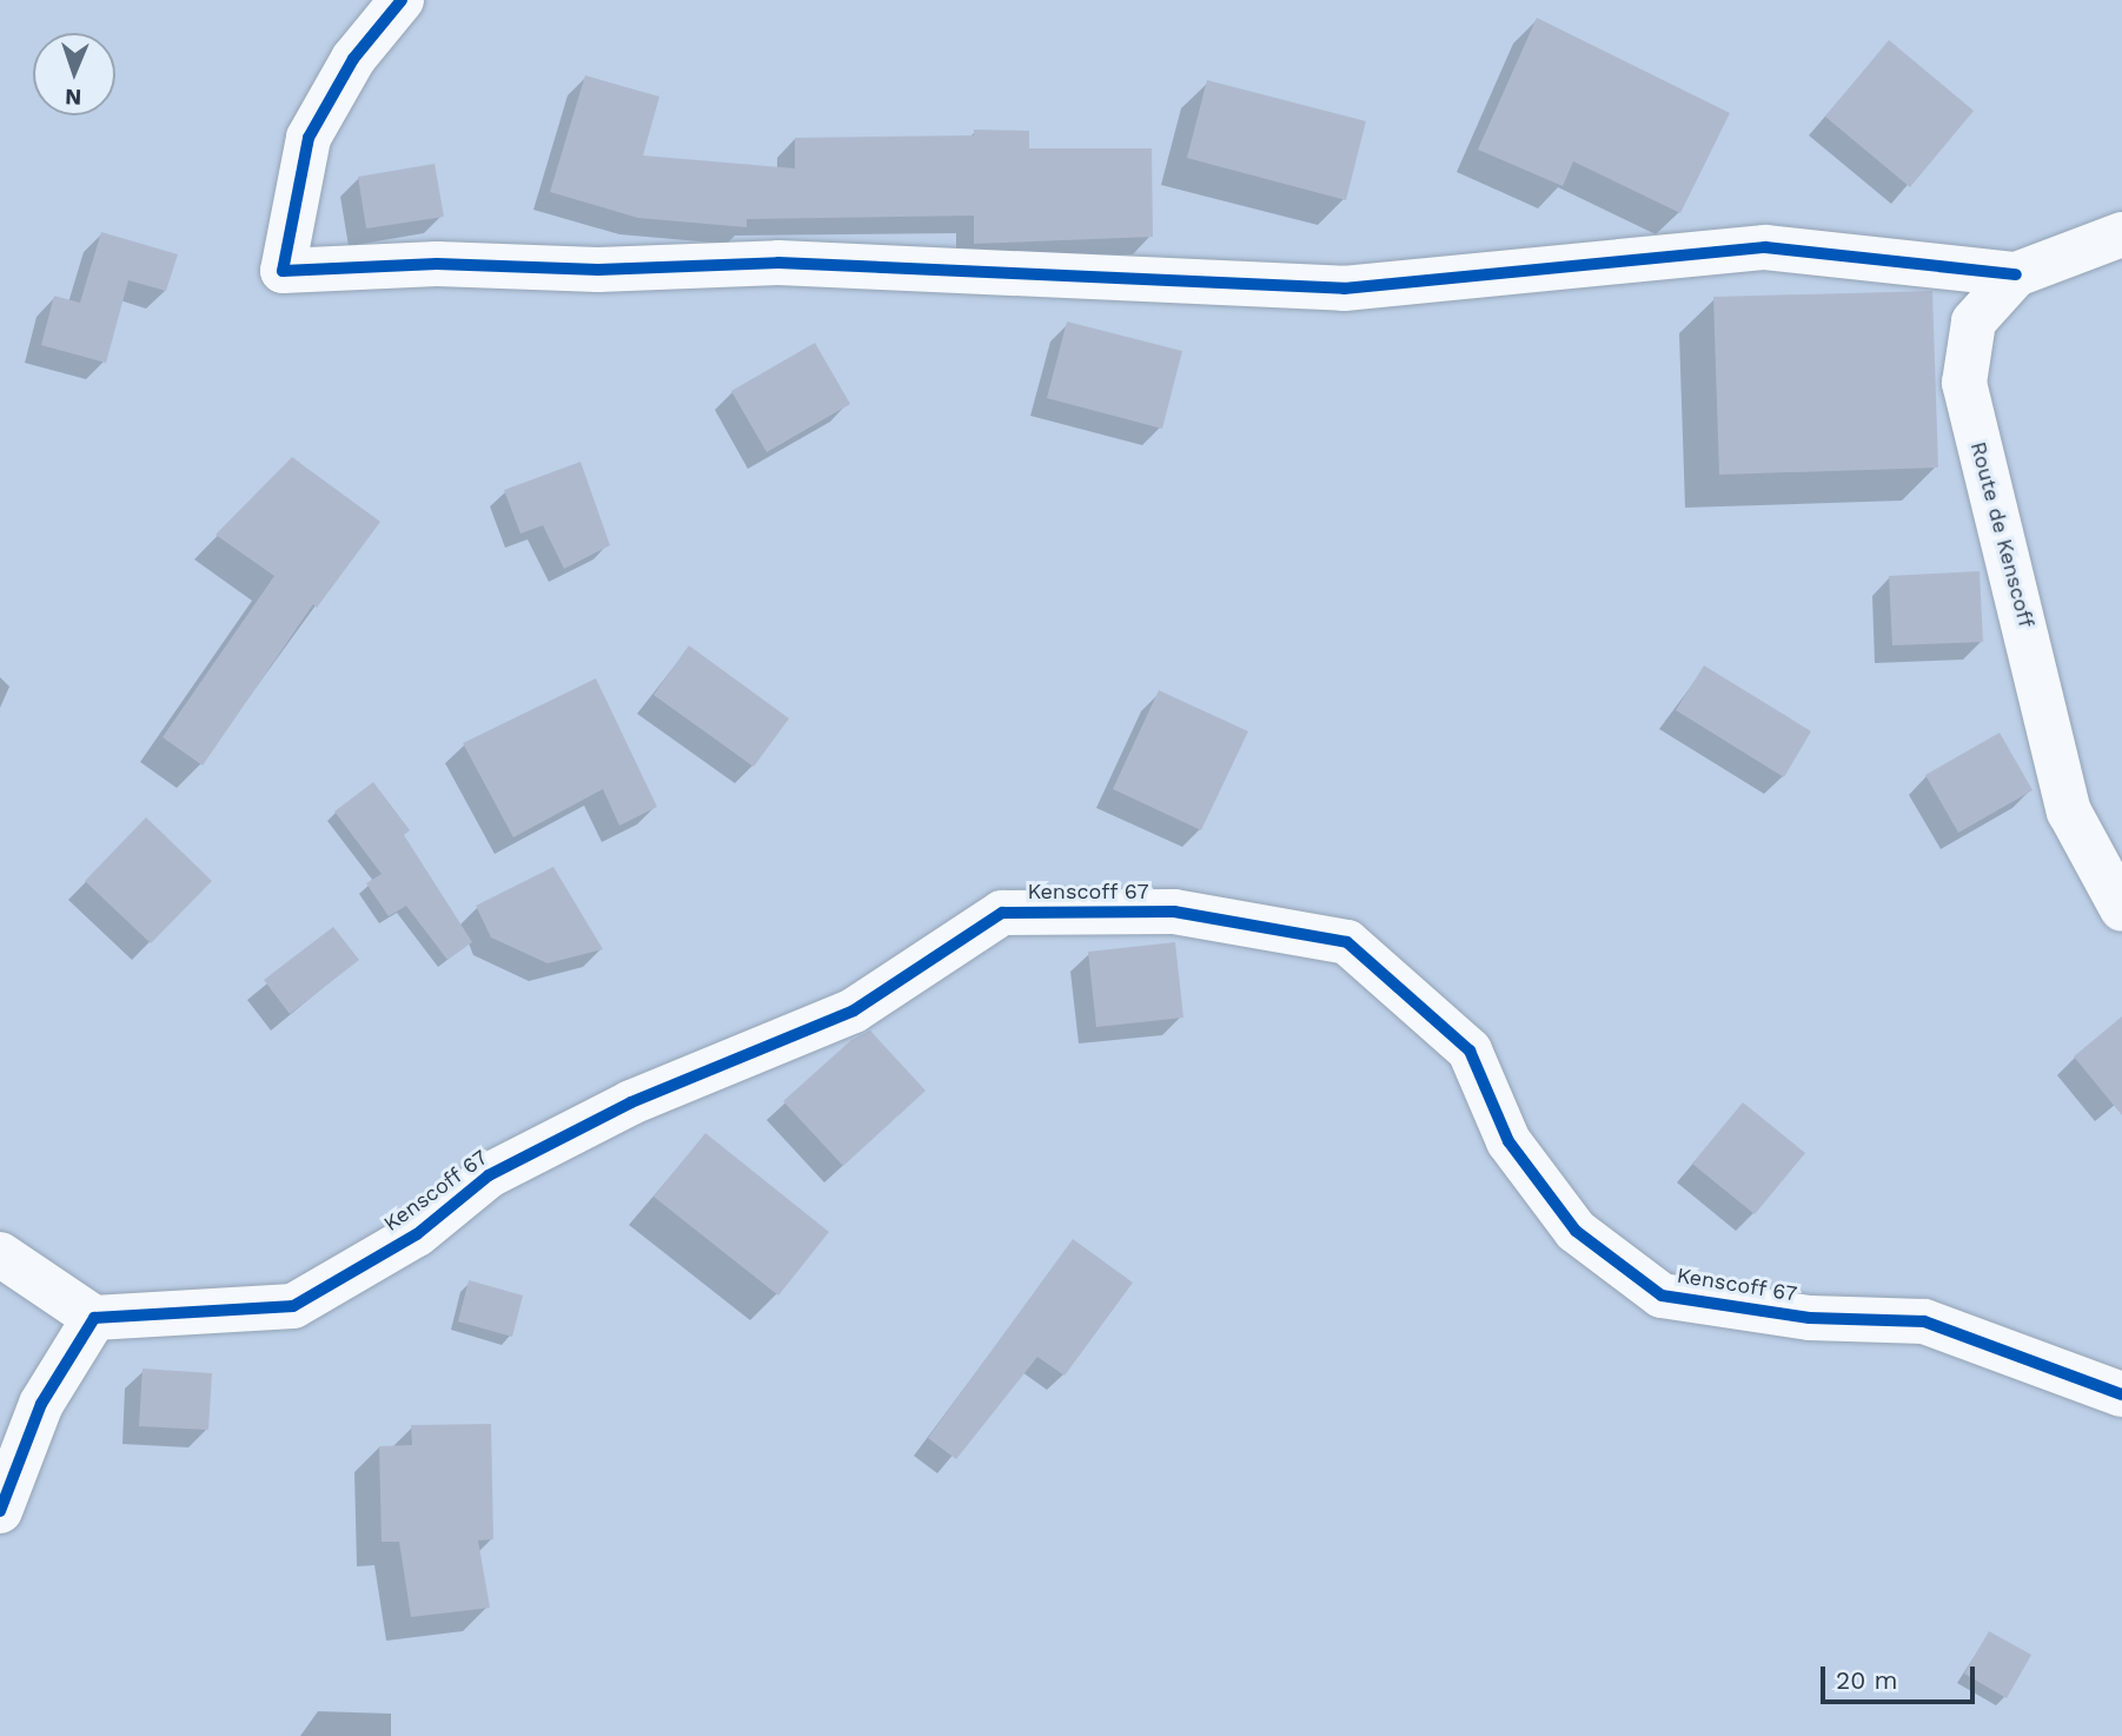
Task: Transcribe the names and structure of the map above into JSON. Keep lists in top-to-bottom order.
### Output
{
  "streets": {
    "street": ["Route de Kenscoff", "Kenscoff 67"]
  },
  "scale_bar": "20 m",
  "north": "bottom"
}
